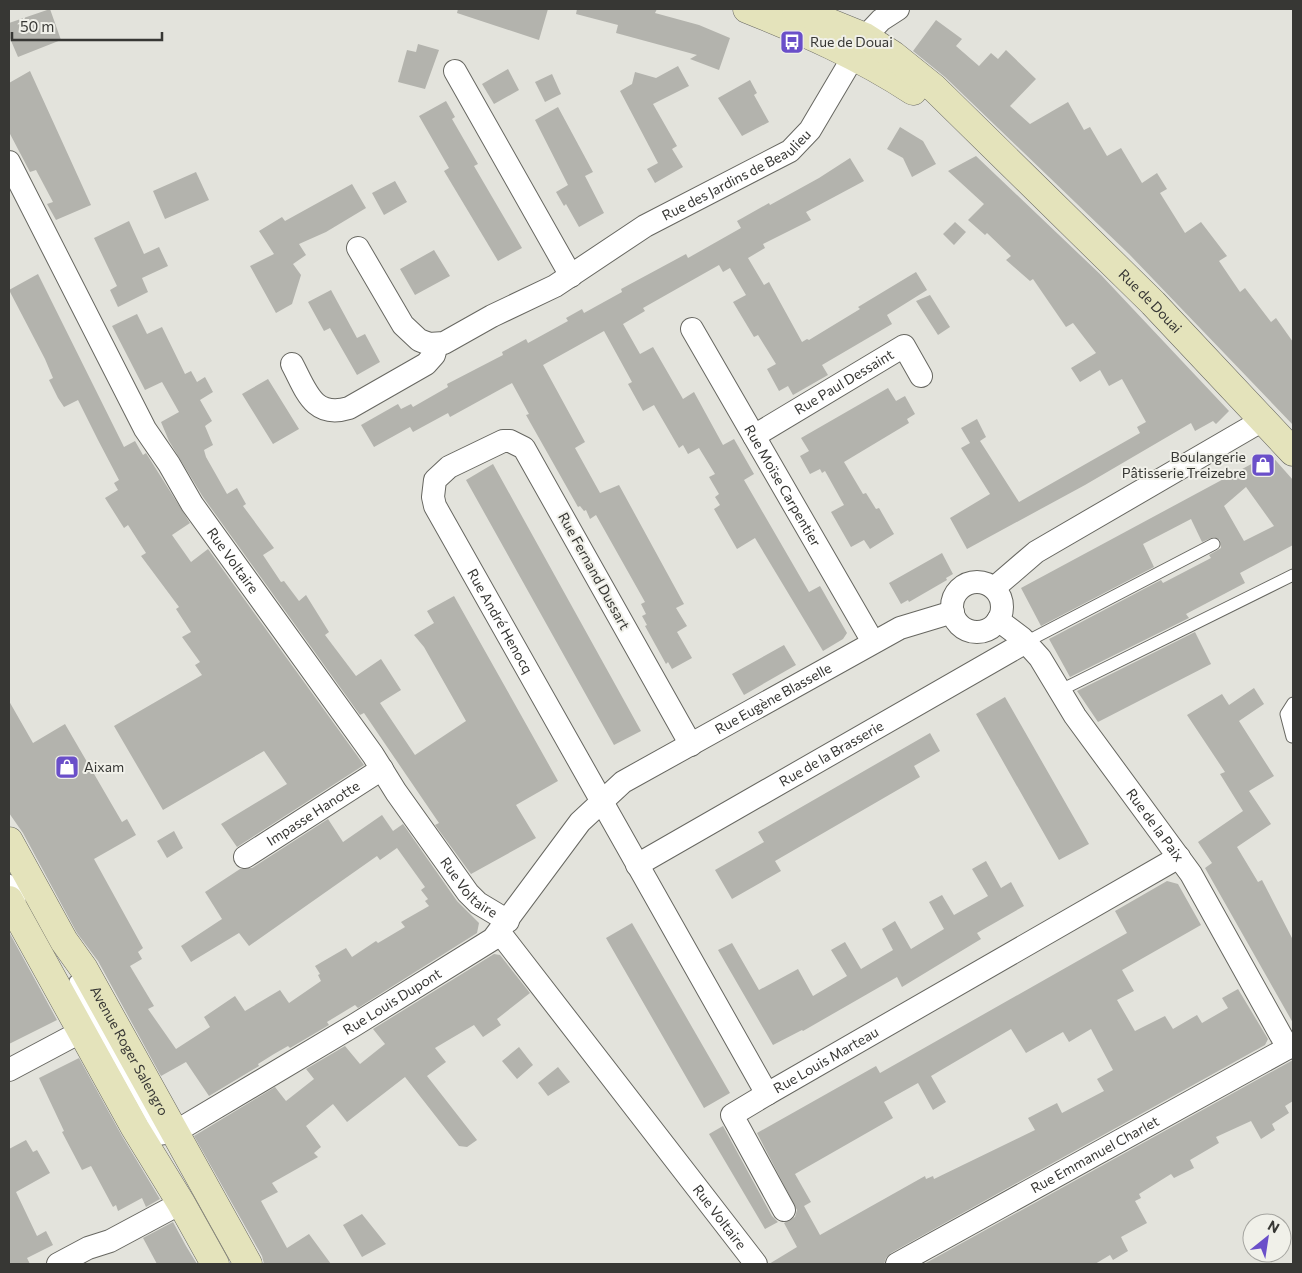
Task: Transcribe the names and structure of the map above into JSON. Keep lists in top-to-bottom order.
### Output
{
  "streets": {
    "main road": ["Rue de Douai", "Avenue Roger Salengro"],
    "street": [
      "Rue des Jardins de Beaulieu",
      "Rue Paul Dessaint",
      "Rue Moïse Carpentier",
      "Rue Voltaire",
      "Rue Fernand Dussart",
      "Rue André Henocq",
      "Rue Eugène Blasselle",
      "Rue de la Brasserie",
      "Impasse Hanotte",
      "Rue de la Paix",
      "Rue Louis Dupont",
      "Rue Louis Marteau",
      "Rue Emmanuel Charlet"
    ]
  },
  "crossings": [
    ["Rue des Jardins de Beaulieu", "Rue de Douai"],
    ["Rue Paul Dessaint", "Rue Moïse Carpentier"],
    ["Rue Moïse Carpentier", "Rue Eugène Blasselle"],
    ["Rue Voltaire", "Impasse Hanotte"],
    ["Rue Voltaire", "Rue Louis Dupont"],
    ["Rue Fernand Dussart", "Rue André Henocq"],
    ["Rue Fernand Dussart", "Rue Eugène Blasselle"],
    ["Rue André Henocq", "Rue Eugène Blasselle"],
    ["Rue André Henocq", "Rue Louis Dupont"],
    ["Rue André Henocq", "Rue Louis Marteau"],
    ["Rue Eugène Blasselle", "Rue de la Paix"],
    ["Rue Eugène Blasselle", "Rue Louis Dupont"],
    ["Rue Eugène Blasselle", "Rue Louis Marteau"],
    ["Rue de la Brasserie", "Rue de la Paix"],
    ["Rue de la Brasserie", "Rue Louis Marteau"],
    ["Rue de la Paix", "Rue Louis Marteau"],
    ["Rue de la Paix", "Rue Emmanuel Charlet"],
    ["Rue Louis Dupont", "Avenue Roger Salengro"],
    ["Rue Louis Dupont", "Rue Louis Marteau"]
  ],
  "places": {
    "bus stop": ["Rue de Douai"],
    "shop": ["Boulangerie Pâtisserie Treizebre", "Aixam"]
  },
  "scale_bar": "50 m",
  "north": "top right"
}
